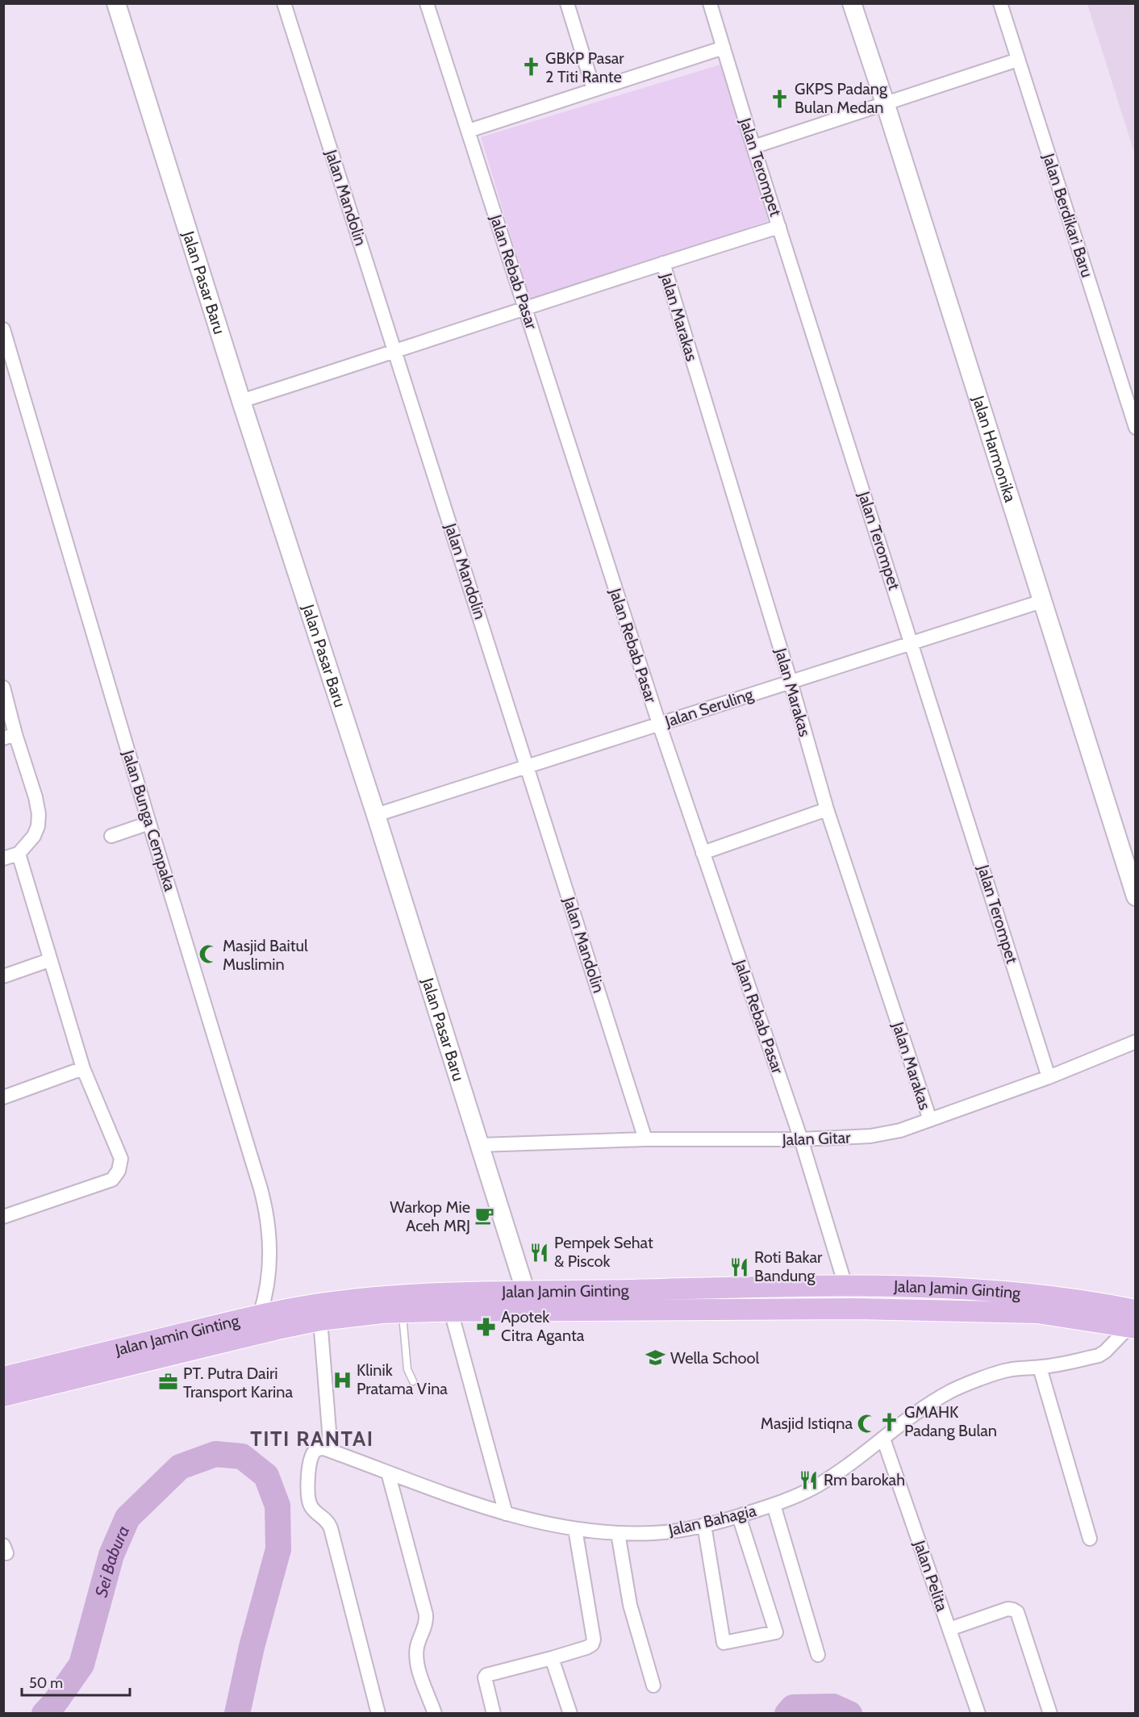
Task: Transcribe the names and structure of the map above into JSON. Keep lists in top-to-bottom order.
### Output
{
  "streets": {
    "main road": ["Jalan Jamin Ginting"],
    "street": [
      "Jalan Terompet",
      "Jalan Mandolin",
      "Jalan Berdikari Baru",
      "Jalan Rebab Pasar",
      "Jalan Pasar Baru",
      "Jalan Marakas",
      "Jalan Harmonika",
      "Jalan Seruling",
      "Jalan Bunga Cempaka",
      "Jalan Gitar",
      "Jalan Bahagia",
      "Jalan Pelita"
    ]
  },
  "crossings": [
    ["Jalan Terompet", "Jalan Seruling"],
    ["Jalan Terompet", "Jalan Gitar"],
    ["Jalan Mandolin", "Jalan Seruling"],
    ["Jalan Mandolin", "Jalan Gitar"],
    ["Jalan Rebab Pasar", "Jalan Seruling"],
    ["Jalan Rebab Pasar", "Jalan Gitar"],
    ["Jalan Rebab Pasar", "Jalan Jamin Ginting"],
    ["Jalan Pasar Baru", "Jalan Seruling"],
    ["Jalan Pasar Baru", "Jalan Gitar"],
    ["Jalan Pasar Baru", "Jalan Jamin Ginting"],
    ["Jalan Marakas", "Jalan Seruling"],
    ["Jalan Marakas", "Jalan Gitar"],
    ["Jalan Harmonika", "Jalan Seruling"],
    ["Jalan Bunga Cempaka", "Jalan Jamin Ginting"],
    ["Jalan Jamin Ginting", "Jalan Bahagia"],
    ["Jalan Bahagia", "Jalan Pelita"]
  ],
  "districts": ["TITI RANTAI"],
  "water": ["Sei Babura"],
  "places": {
    "church": ["GBKP Pasar 2 Titi Rante", "GKPS Padang Bulan Medan", "GMAHK Padang Bulan"],
    "mosque": ["Masjid Baitul Muslimin", "Masjid Istiqna"],
    "cafe": ["Warkop Mie Aceh MRJ"],
    "restaurant": ["Pempek Sehat & Piscok", "Roti Bakar Bandung", "Rm barokah"],
    "pharmacy": ["Apotek Citra Aganta"],
    "school or university": ["Wella School"],
    "hospital": ["Klinik Pratama Vina"],
    "office": ["PT. Putra Dairi Transport Karina"]
  },
  "scale_bar": "50 m"
}
